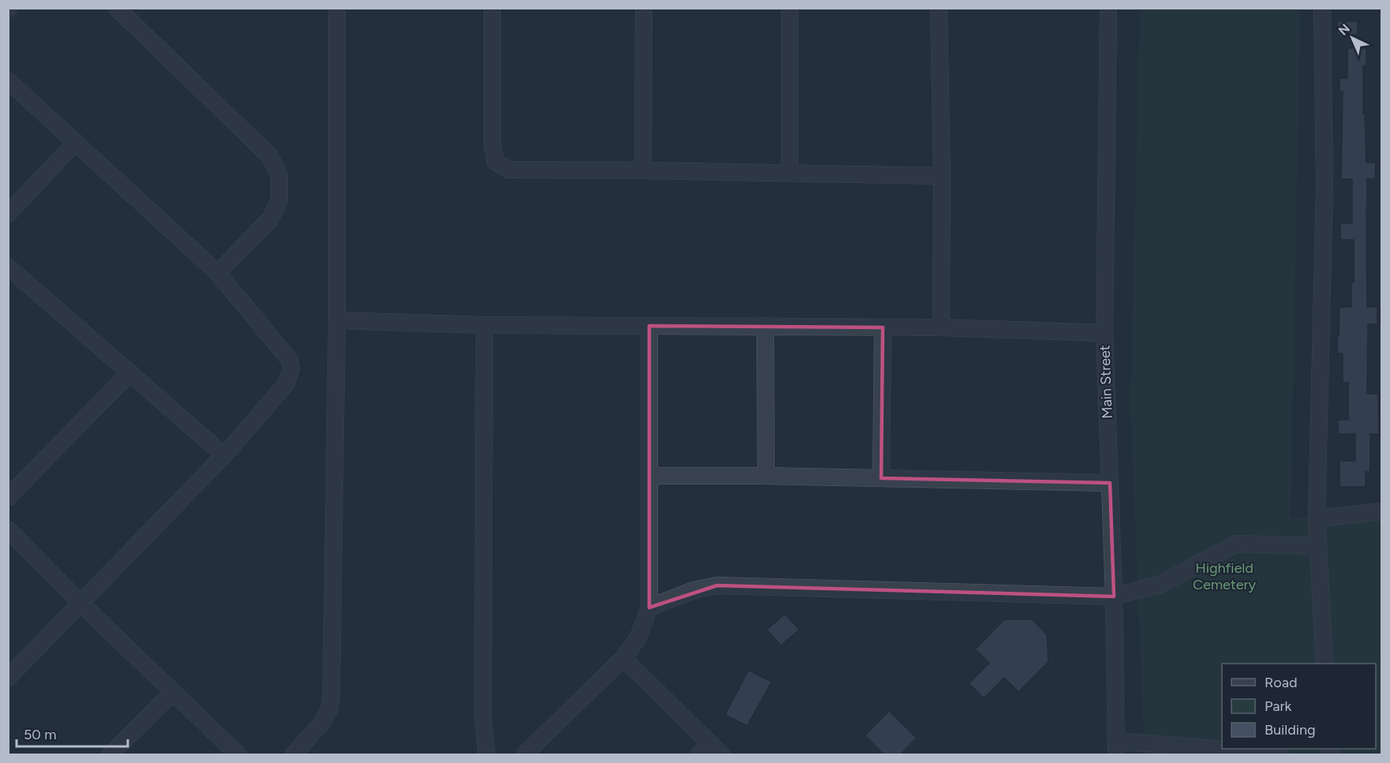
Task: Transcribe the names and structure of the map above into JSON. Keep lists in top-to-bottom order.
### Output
{
  "streets": {
    "street": ["Main Street"]
  },
  "parks": ["Highfield Cemetery"],
  "legend": ["Road", "Park", "Building"],
  "scale_bar": "50 m",
  "north": "top left"
}
